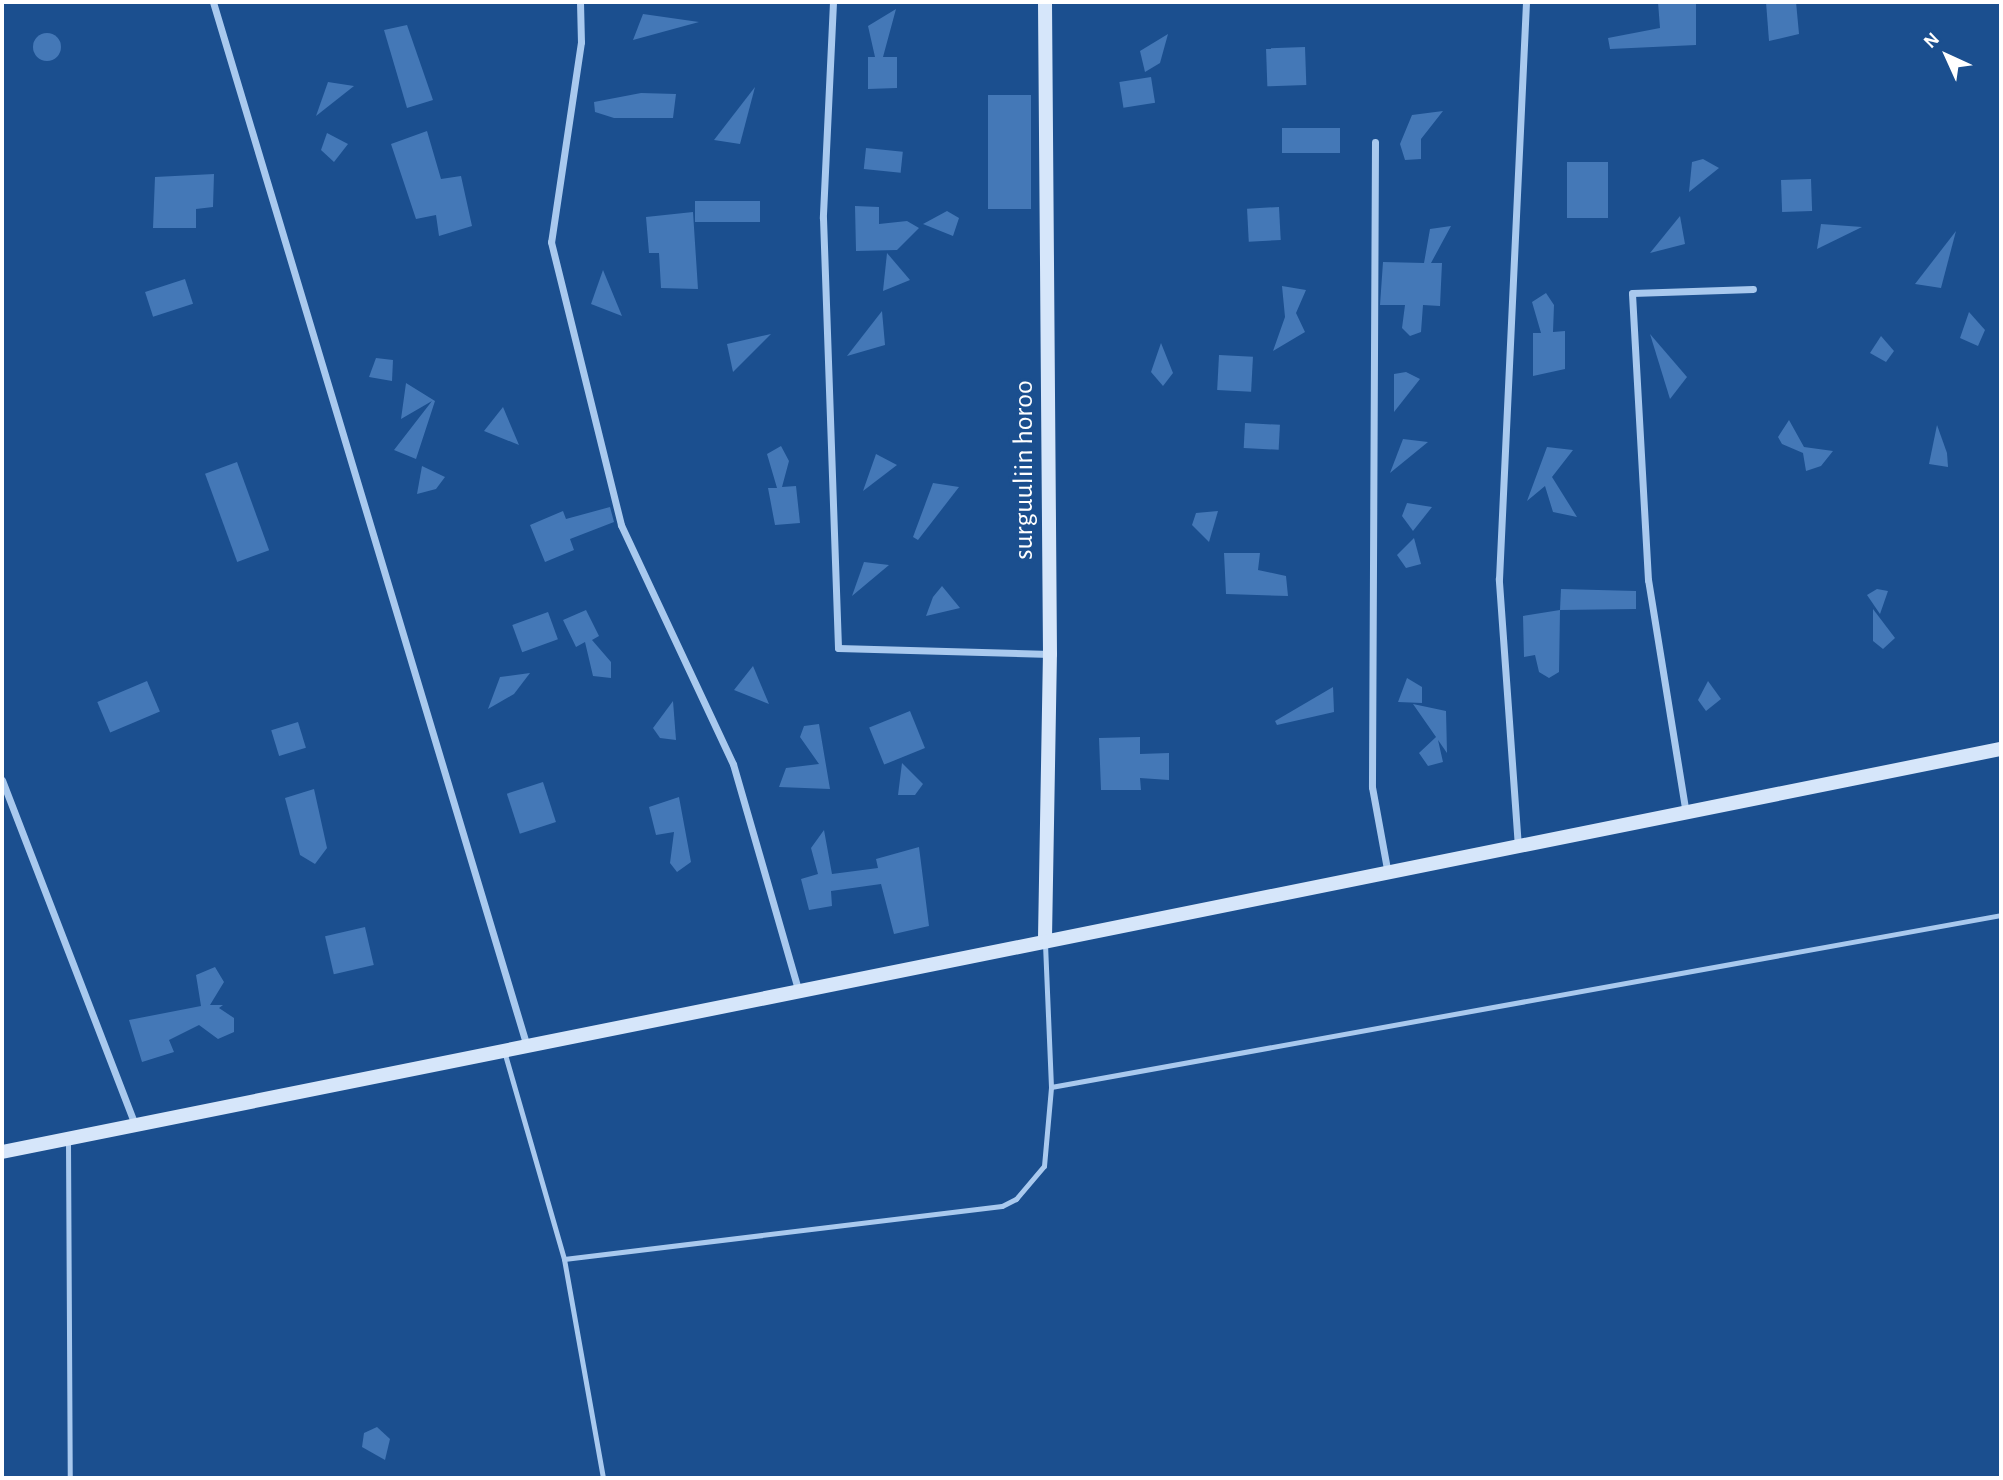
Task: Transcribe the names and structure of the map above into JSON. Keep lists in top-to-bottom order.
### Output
{
  "streets": {
    "street": ["surguuliin horoo"]
  },
  "north": "top left"
}
